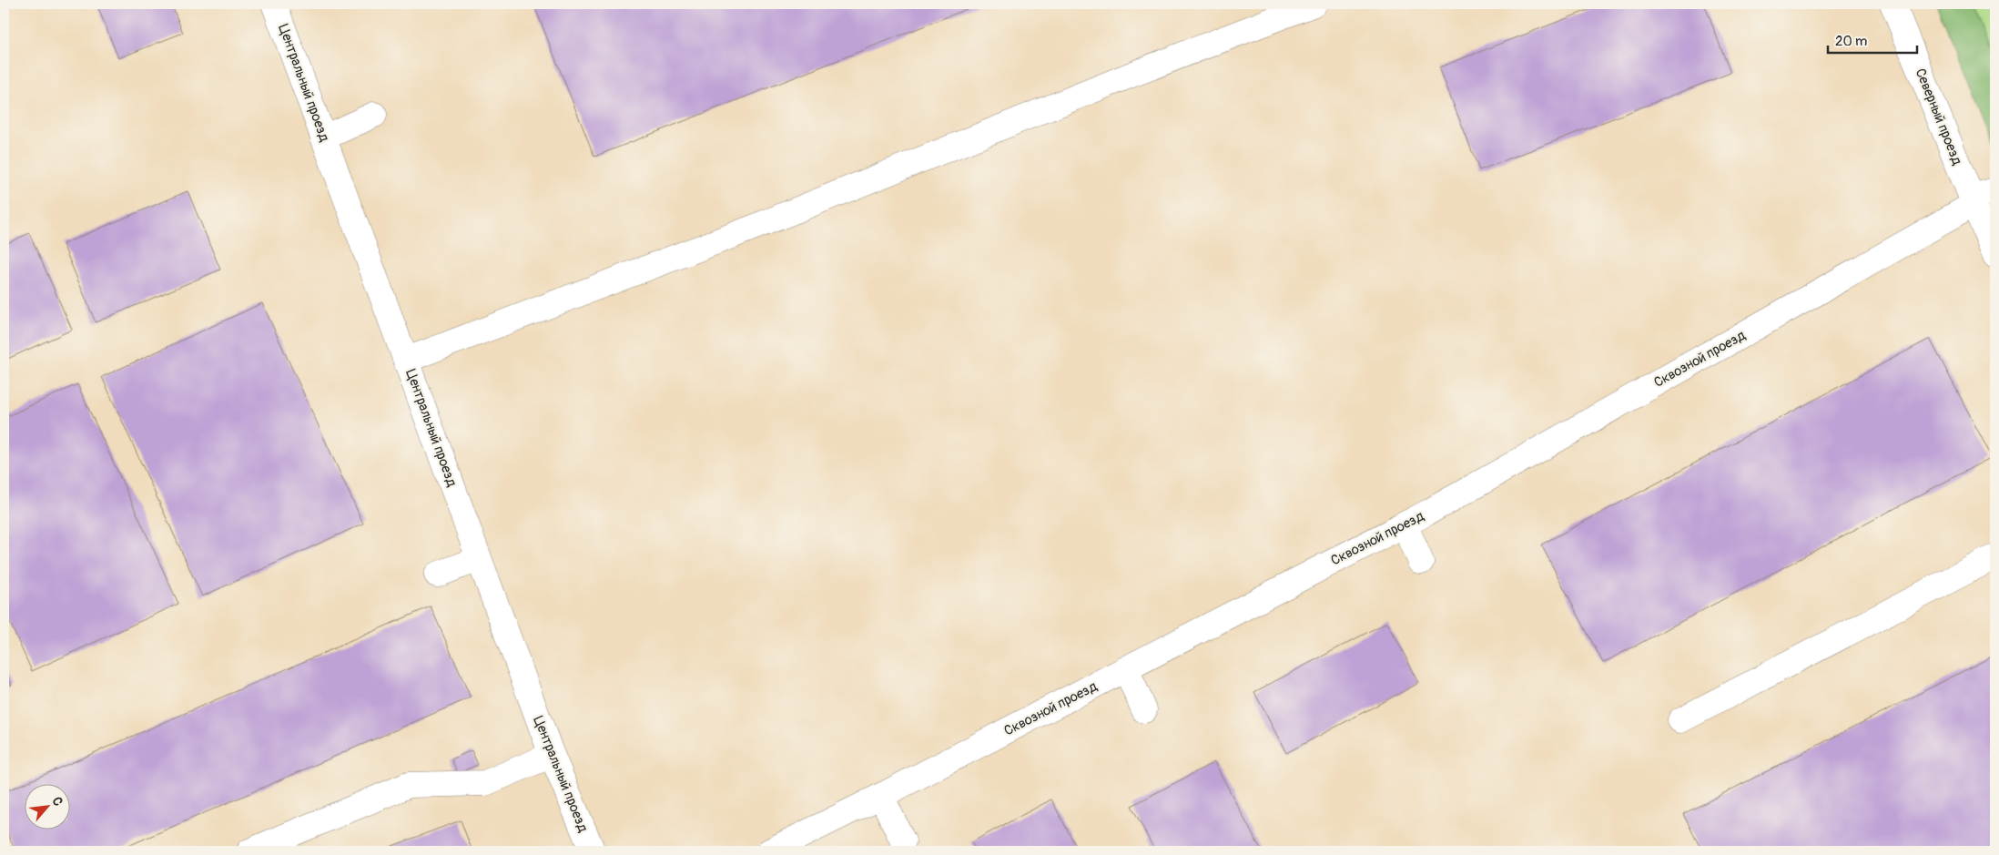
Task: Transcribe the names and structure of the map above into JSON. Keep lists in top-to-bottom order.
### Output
{
  "streets": {
    "street": ["Центральный проезд", "Северный проезд", "Сквозной проезд"]
  },
  "crossings": [
    ["Северный проезд", "Сквозной проезд"]
  ],
  "scale_bar": "20 m",
  "north": "top right"
}
